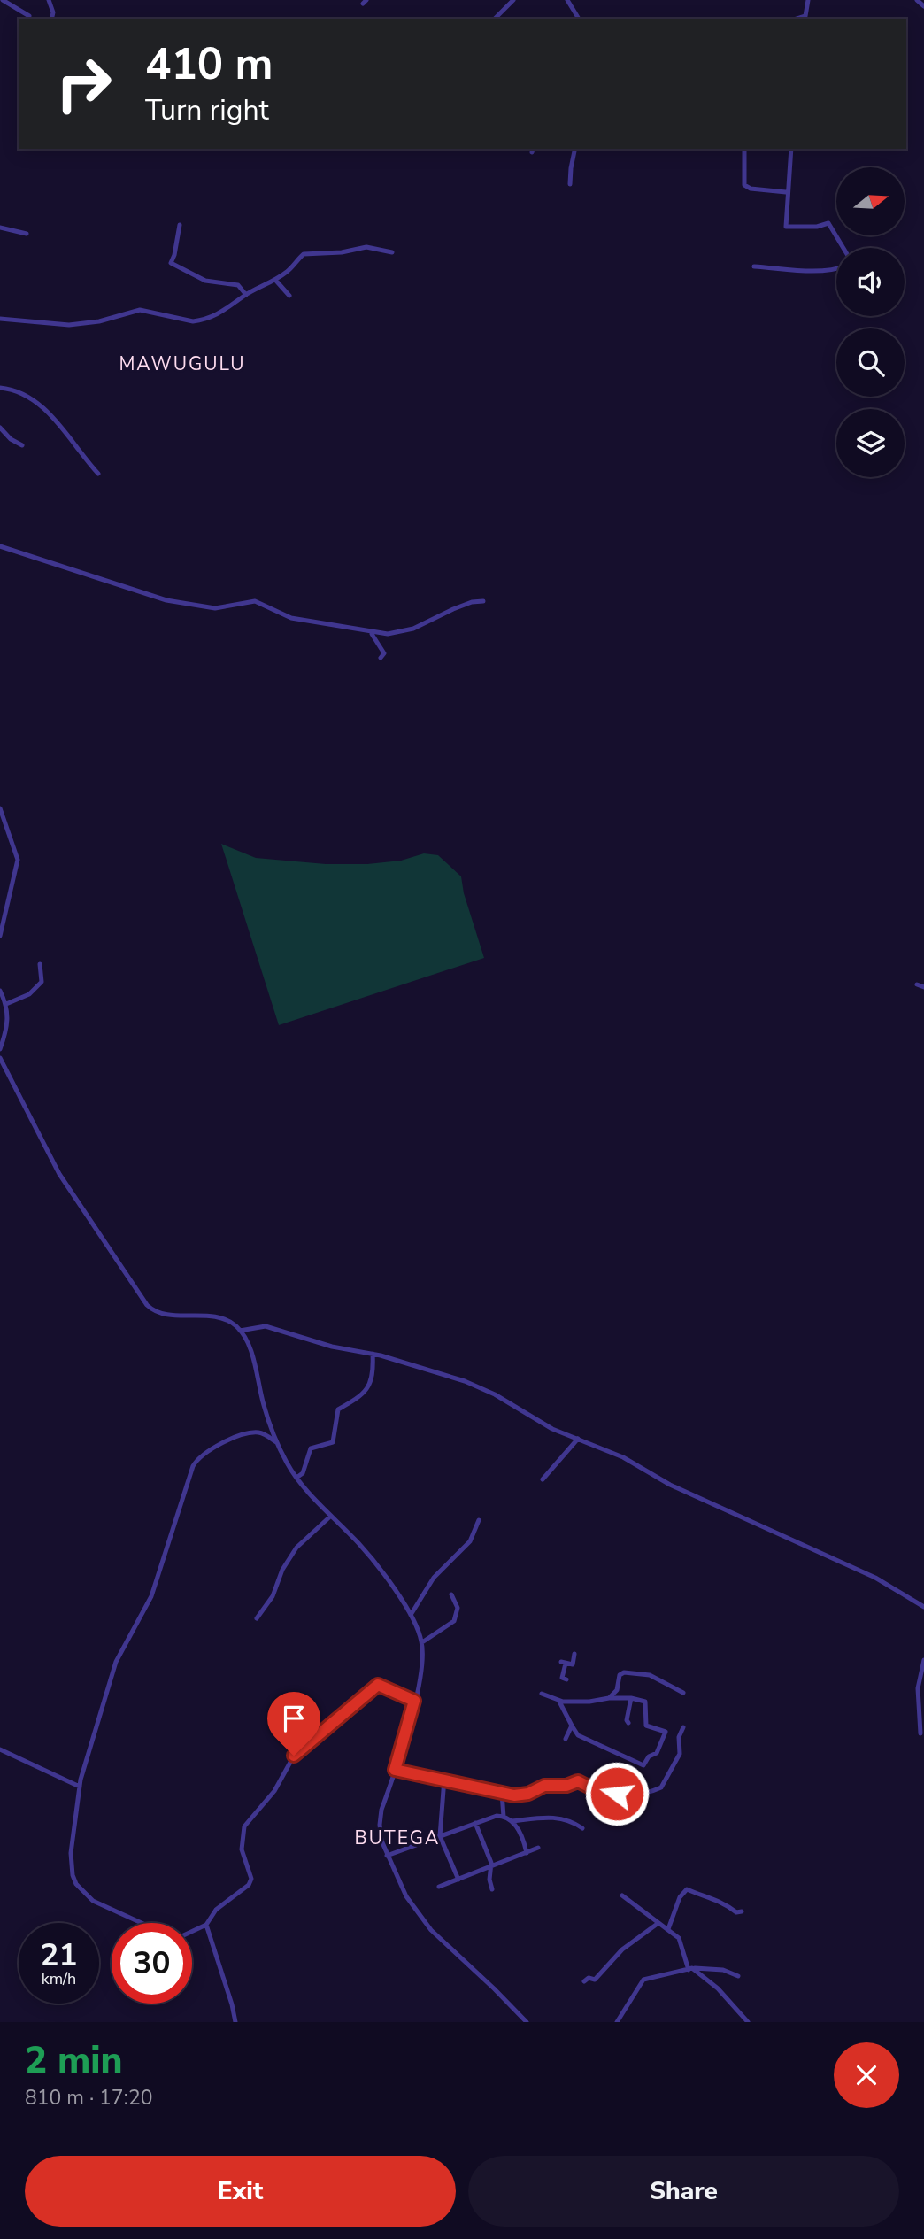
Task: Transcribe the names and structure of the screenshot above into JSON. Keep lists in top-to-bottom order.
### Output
{
  "districts": ["MAWUGULU", "BUTEGA"],
  "north": "right",
  "page": {
    "turn": ["410 m", "Turn right"],
    "speed": "21 km/h",
    "limit": "30",
    "heading": ["2 min", "810 m · 17:20"],
    "buttons": ["Exit", "Share"]
  }
}
